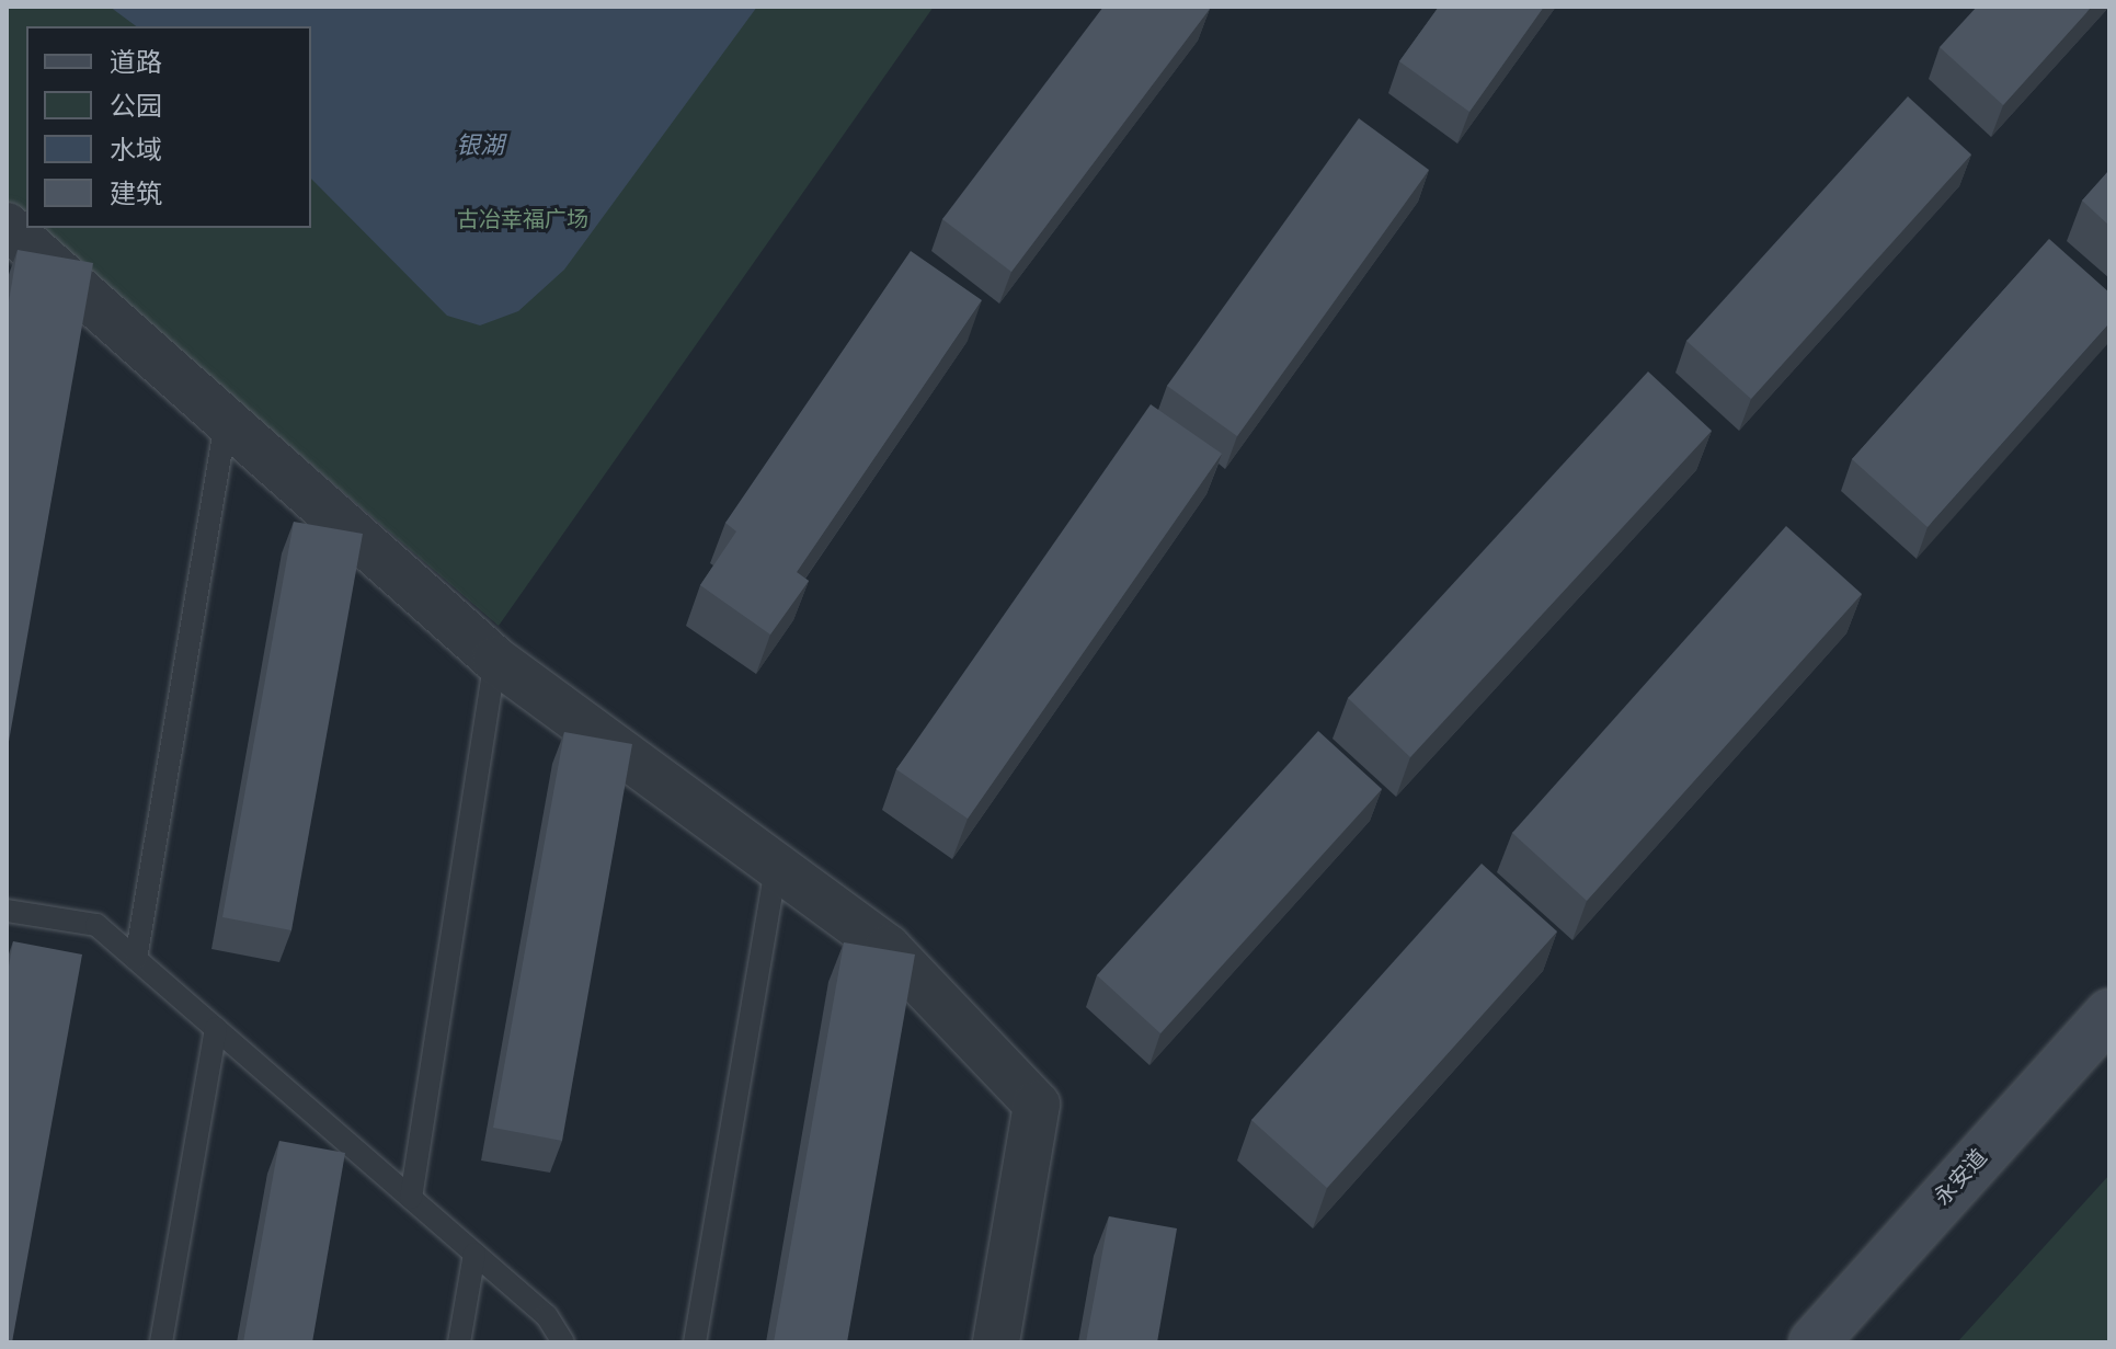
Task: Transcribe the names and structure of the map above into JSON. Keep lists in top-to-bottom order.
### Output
{
  "streets": {
    "main road": ["永安道"]
  },
  "water": ["银湖"],
  "parks": ["古冶幸福广场"],
  "legend": [
    "道路",
    "公园",
    "水域",
    "建筑"
  ]
}
